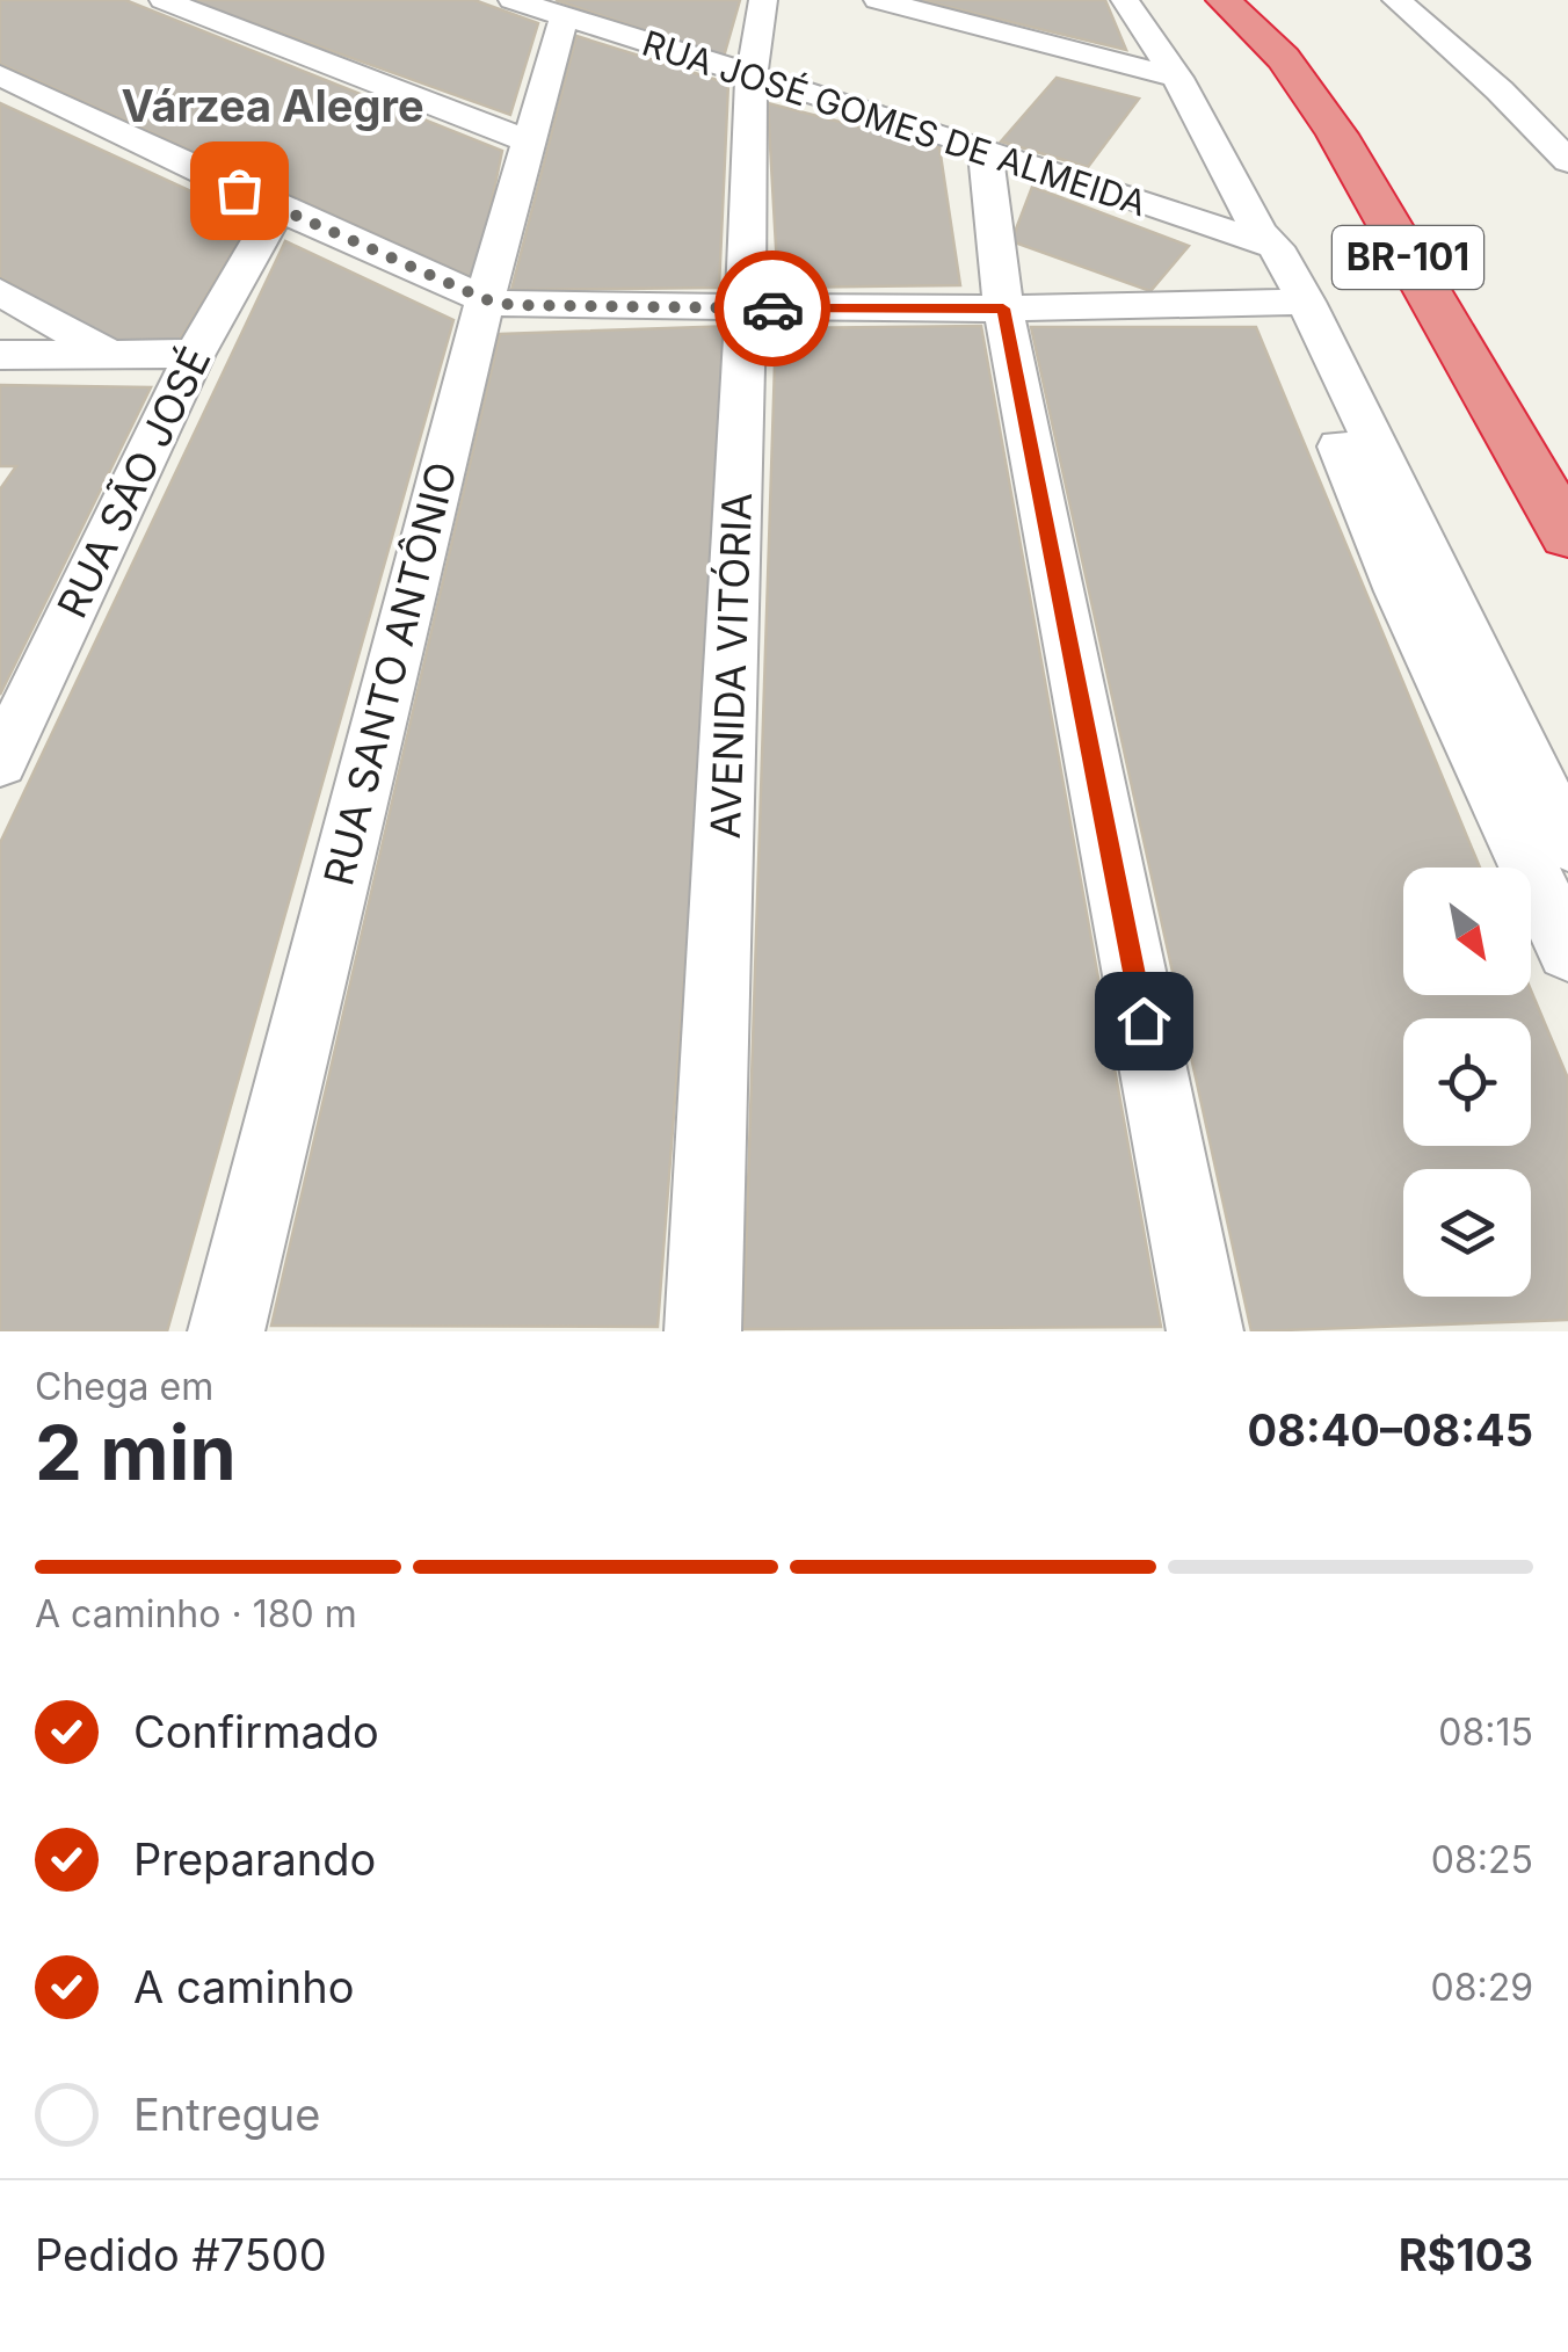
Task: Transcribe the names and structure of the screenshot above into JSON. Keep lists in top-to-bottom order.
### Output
{
  "streets": {
    "highway": ["BR-101"],
    "street": [
      "RUA JOSÉ GOMES DE ALMEIDA",
      "RUA SÃO JOSÉ",
      "AVENIDA VITÓRIA",
      "RUA SANTO ANTÔNIO"
    ]
  },
  "crossings": [
    ["RUA JOSÉ GOMES DE ALMEIDA", "AVENIDA VITÓRIA"],
    ["RUA JOSÉ GOMES DE ALMEIDA", "RUA SANTO ANTÔNIO"]
  ],
  "districts": ["Várzea Alegre"],
  "north": "bottom right",
  "page": {
    "heading": ["2 min", "Chega em", "08:40–08:45"],
    "panel": ["Pedido #7500", "R$103"],
    "bar": "A caminho · 180 m",
    "list": [
      ["Confirmado", "08:15"],
      ["Preparando", "08:25"],
      ["A caminho", "08:29"],
      "Entregue"
    ]
  }
}
